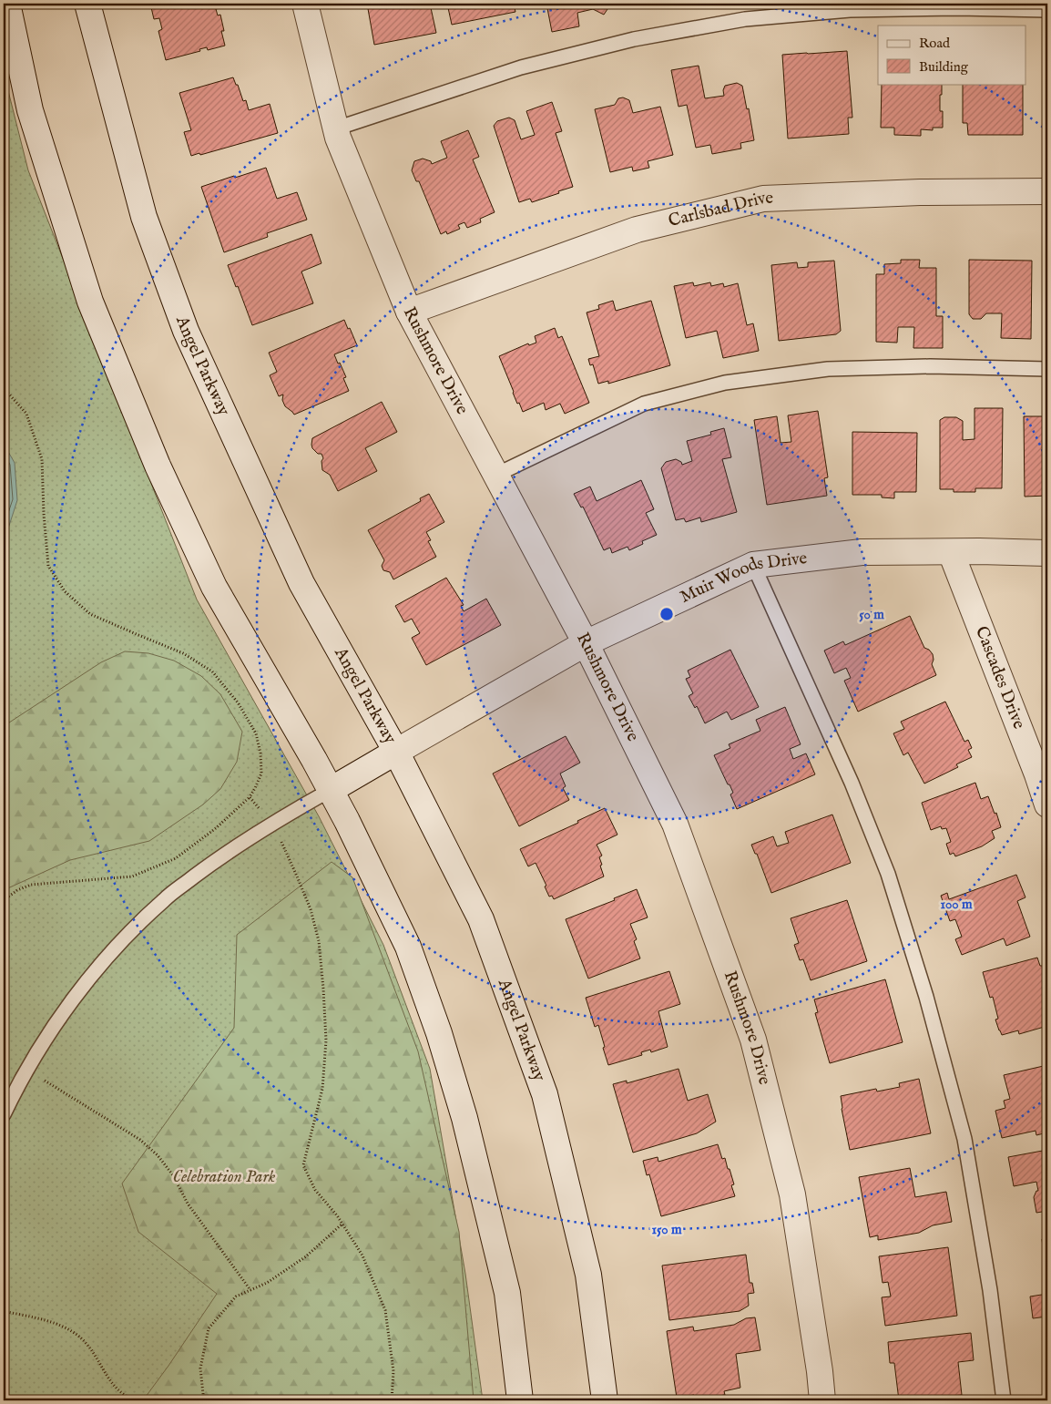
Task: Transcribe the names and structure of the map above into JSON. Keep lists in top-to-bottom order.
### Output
{
  "streets": {
    "street": [
      "Carlsbad Drive",
      "Rushmore Drive",
      "Angel Parkway",
      "Muir Woods Drive",
      "Cascades Drive"
    ]
  },
  "crossings": [
    ["Carlsbad Drive", "Rushmore Drive"],
    ["Rushmore Drive", "Muir Woods Drive"],
    ["Angel Parkway", "Muir Woods Drive"],
    ["Muir Woods Drive", "Cascades Drive"]
  ],
  "parks": ["Celebration Park"],
  "legend": ["Road", "Building"],
  "rings": ["50 m", "100 m", "150 m"]
}
